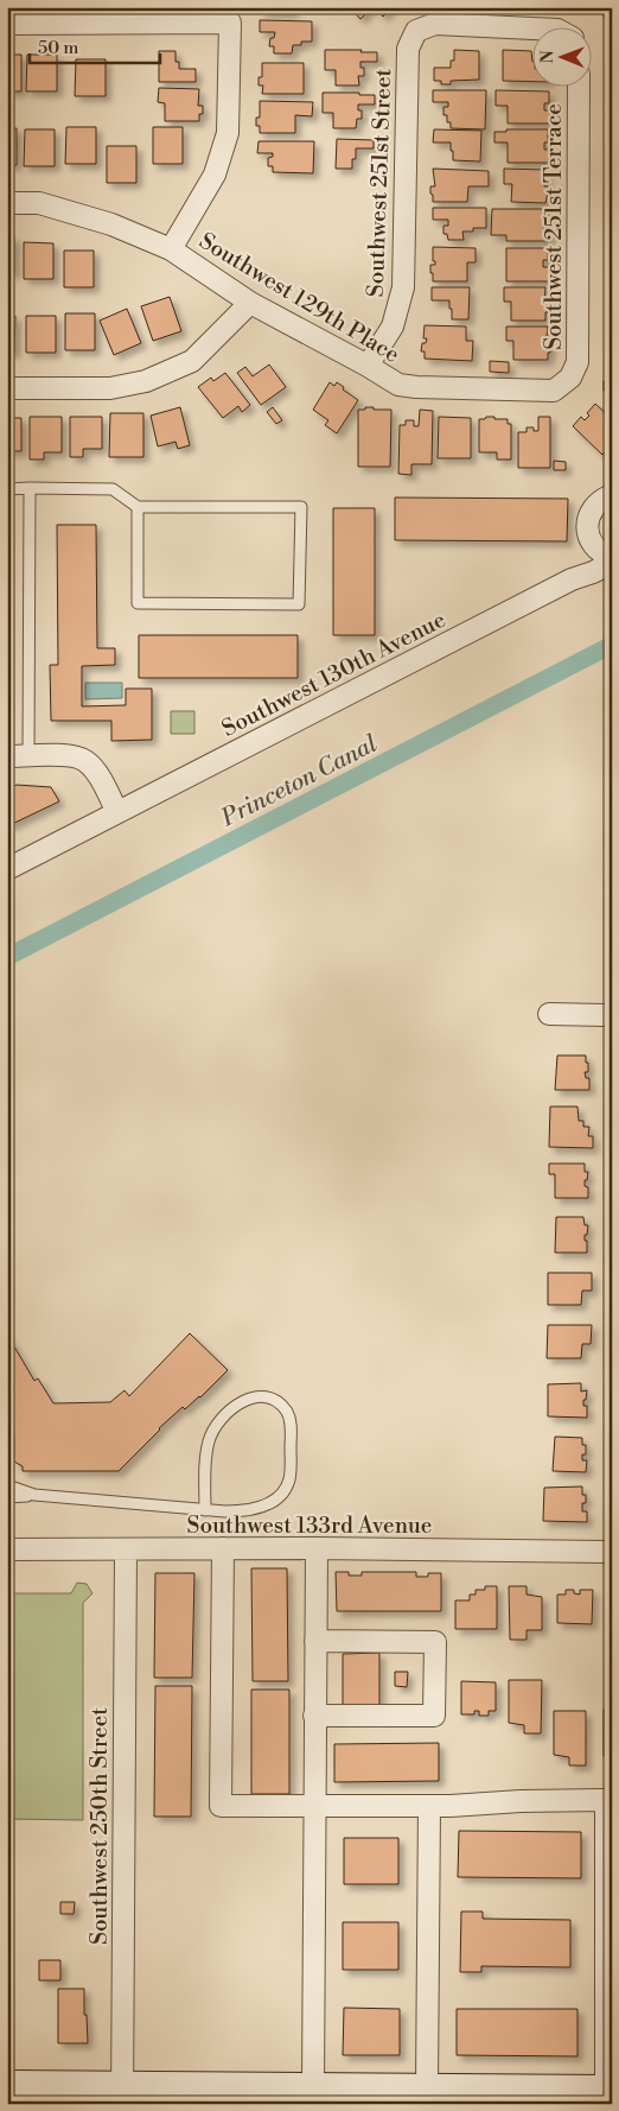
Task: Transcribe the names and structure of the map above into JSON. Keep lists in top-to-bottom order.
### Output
{
  "streets": {
    "street": [
      "Southwest 251st Street",
      "Southwest 251st Terrace",
      "Southwest 129th Place",
      "Southwest 130th Avenue",
      "Southwest 133rd Avenue",
      "Southwest 250th Street"
    ]
  },
  "crossings": [
    ["Southwest 251st Street", "Southwest 129th Place"],
    ["Southwest 251st Terrace", "Southwest 129th Place"],
    ["Southwest 133rd Avenue", "Southwest 250th Street"]
  ],
  "water": ["Princeton Canal"],
  "scale_bar": "50 m",
  "north": "left"
}
